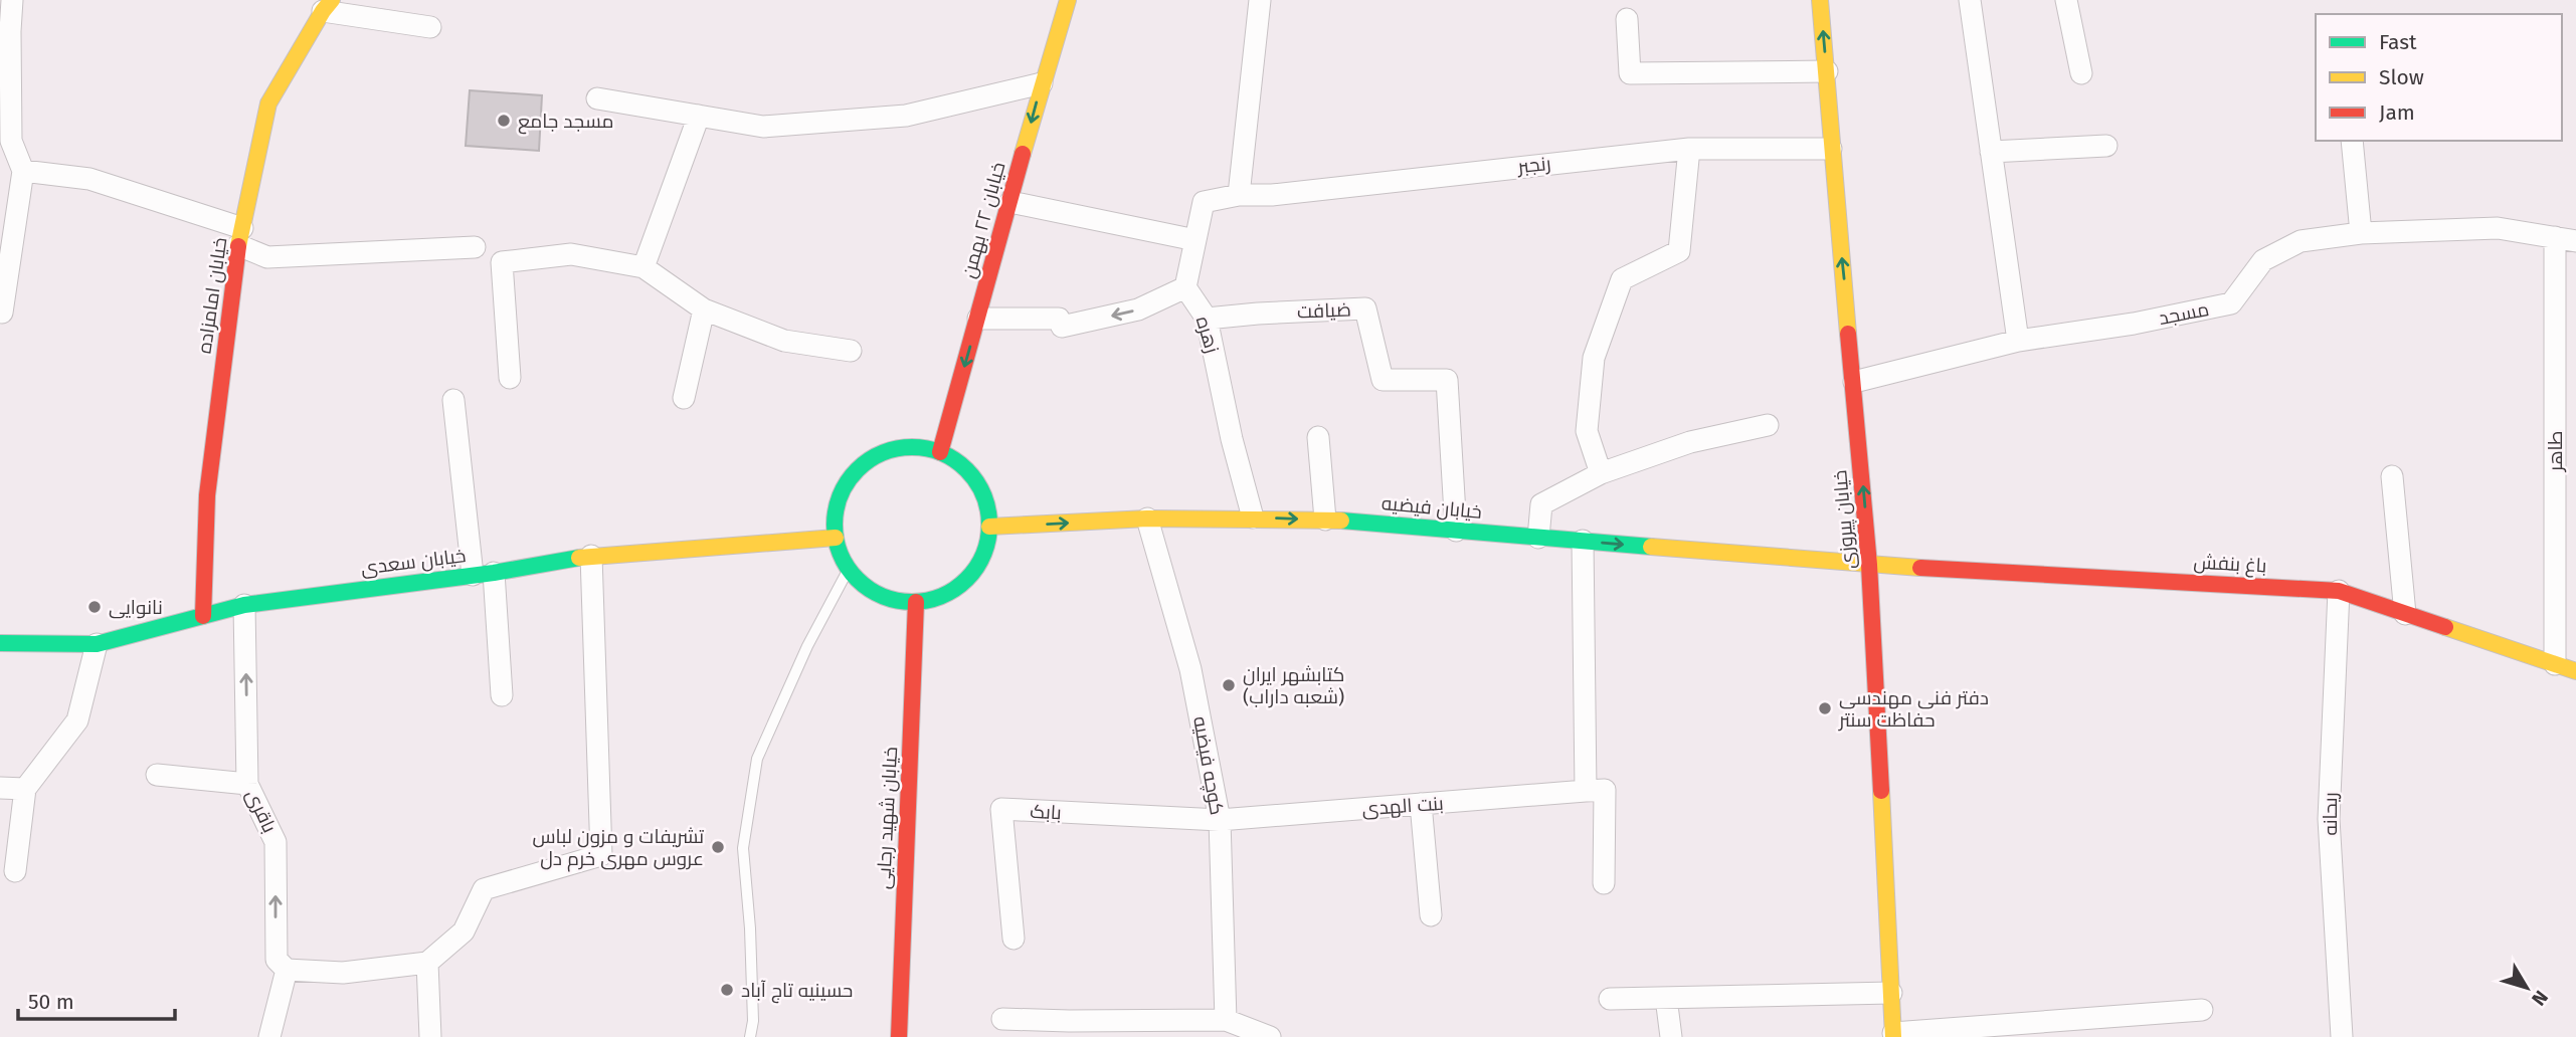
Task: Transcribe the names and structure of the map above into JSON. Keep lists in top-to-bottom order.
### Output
{
  "streets": {
    "main road": [
      "خیابان ۲۲ بهمن",
      "خیابان امامزاده",
      "خیابان فیضیه",
      "خیابان پیروزی",
      "خیابان سعدی",
      "باغ بنفش",
      "خیابان شهید رجایی"
    ],
    "street": [
      "رنجبر",
      "ضیافت",
      "مسجد",
      "زهره",
      "طاهر",
      "کوچه فیضیه",
      "بنت الهدی",
      "باقری",
      "بابک",
      "ریحانه"
    ]
  },
  "crossings": [
    ["رنجبر", "خیابان پیروزی"],
    ["خیابان ۲۲ بهمن", "خیابان فیضیه"],
    ["خیابان ۲۲ بهمن", "خیابان سعدی"],
    ["خیابان ۲۲ بهمن", "خیابان شهید رجایی"],
    ["خیابان امامزاده", "خیابان سعدی"],
    ["ضیافت", "زهره"],
    ["ضیافت", "خیابان فیضیه"],
    ["مسجد", "طاهر"],
    ["مسجد", "خیابان پیروزی"],
    ["زهره", "خیابان فیضیه"],
    ["طاهر", "باغ بنفش"],
    ["خیابان فیضیه", "خیابان پیروزی"],
    ["خیابان فیضیه", "خیابان سعدی"],
    ["خیابان فیضیه", "باغ بنفش"],
    ["خیابان فیضیه", "کوچه فیضیه"],
    ["خیابان فیضیه", "خیابان شهید رجایی"],
    ["خیابان پیروزی", "باغ بنفش"],
    ["خیابان سعدی", "باقری"],
    ["خیابان سعدی", "خیابان شهید رجایی"],
    ["باغ بنفش", "ریحانه"],
    ["کوچه فیضیه", "بنت الهدی"],
    ["کوچه فیضیه", "بابک"],
    ["بنت الهدی", "بابک"]
  ],
  "one_way": [
    "خیابان ۲۲ بهمن",
    "خیابان فیضیه",
    "خیابان پیروزی",
    "باقری"
  ],
  "places": [
    "مسجد جامع",
    "نانوایی",
    "کتابشهر ایران (شعبه داراب)",
    "دفتر فنی مهندسی حفاظت سنتر",
    "تشریفات و مزون لباس عروس مهری خرم دل",
    "حسینیه تاج آباد"
  ],
  "legend": ["Fast", "Slow", "Jam"],
  "scale_bar": "50 m",
  "north": "bottom right"
}
